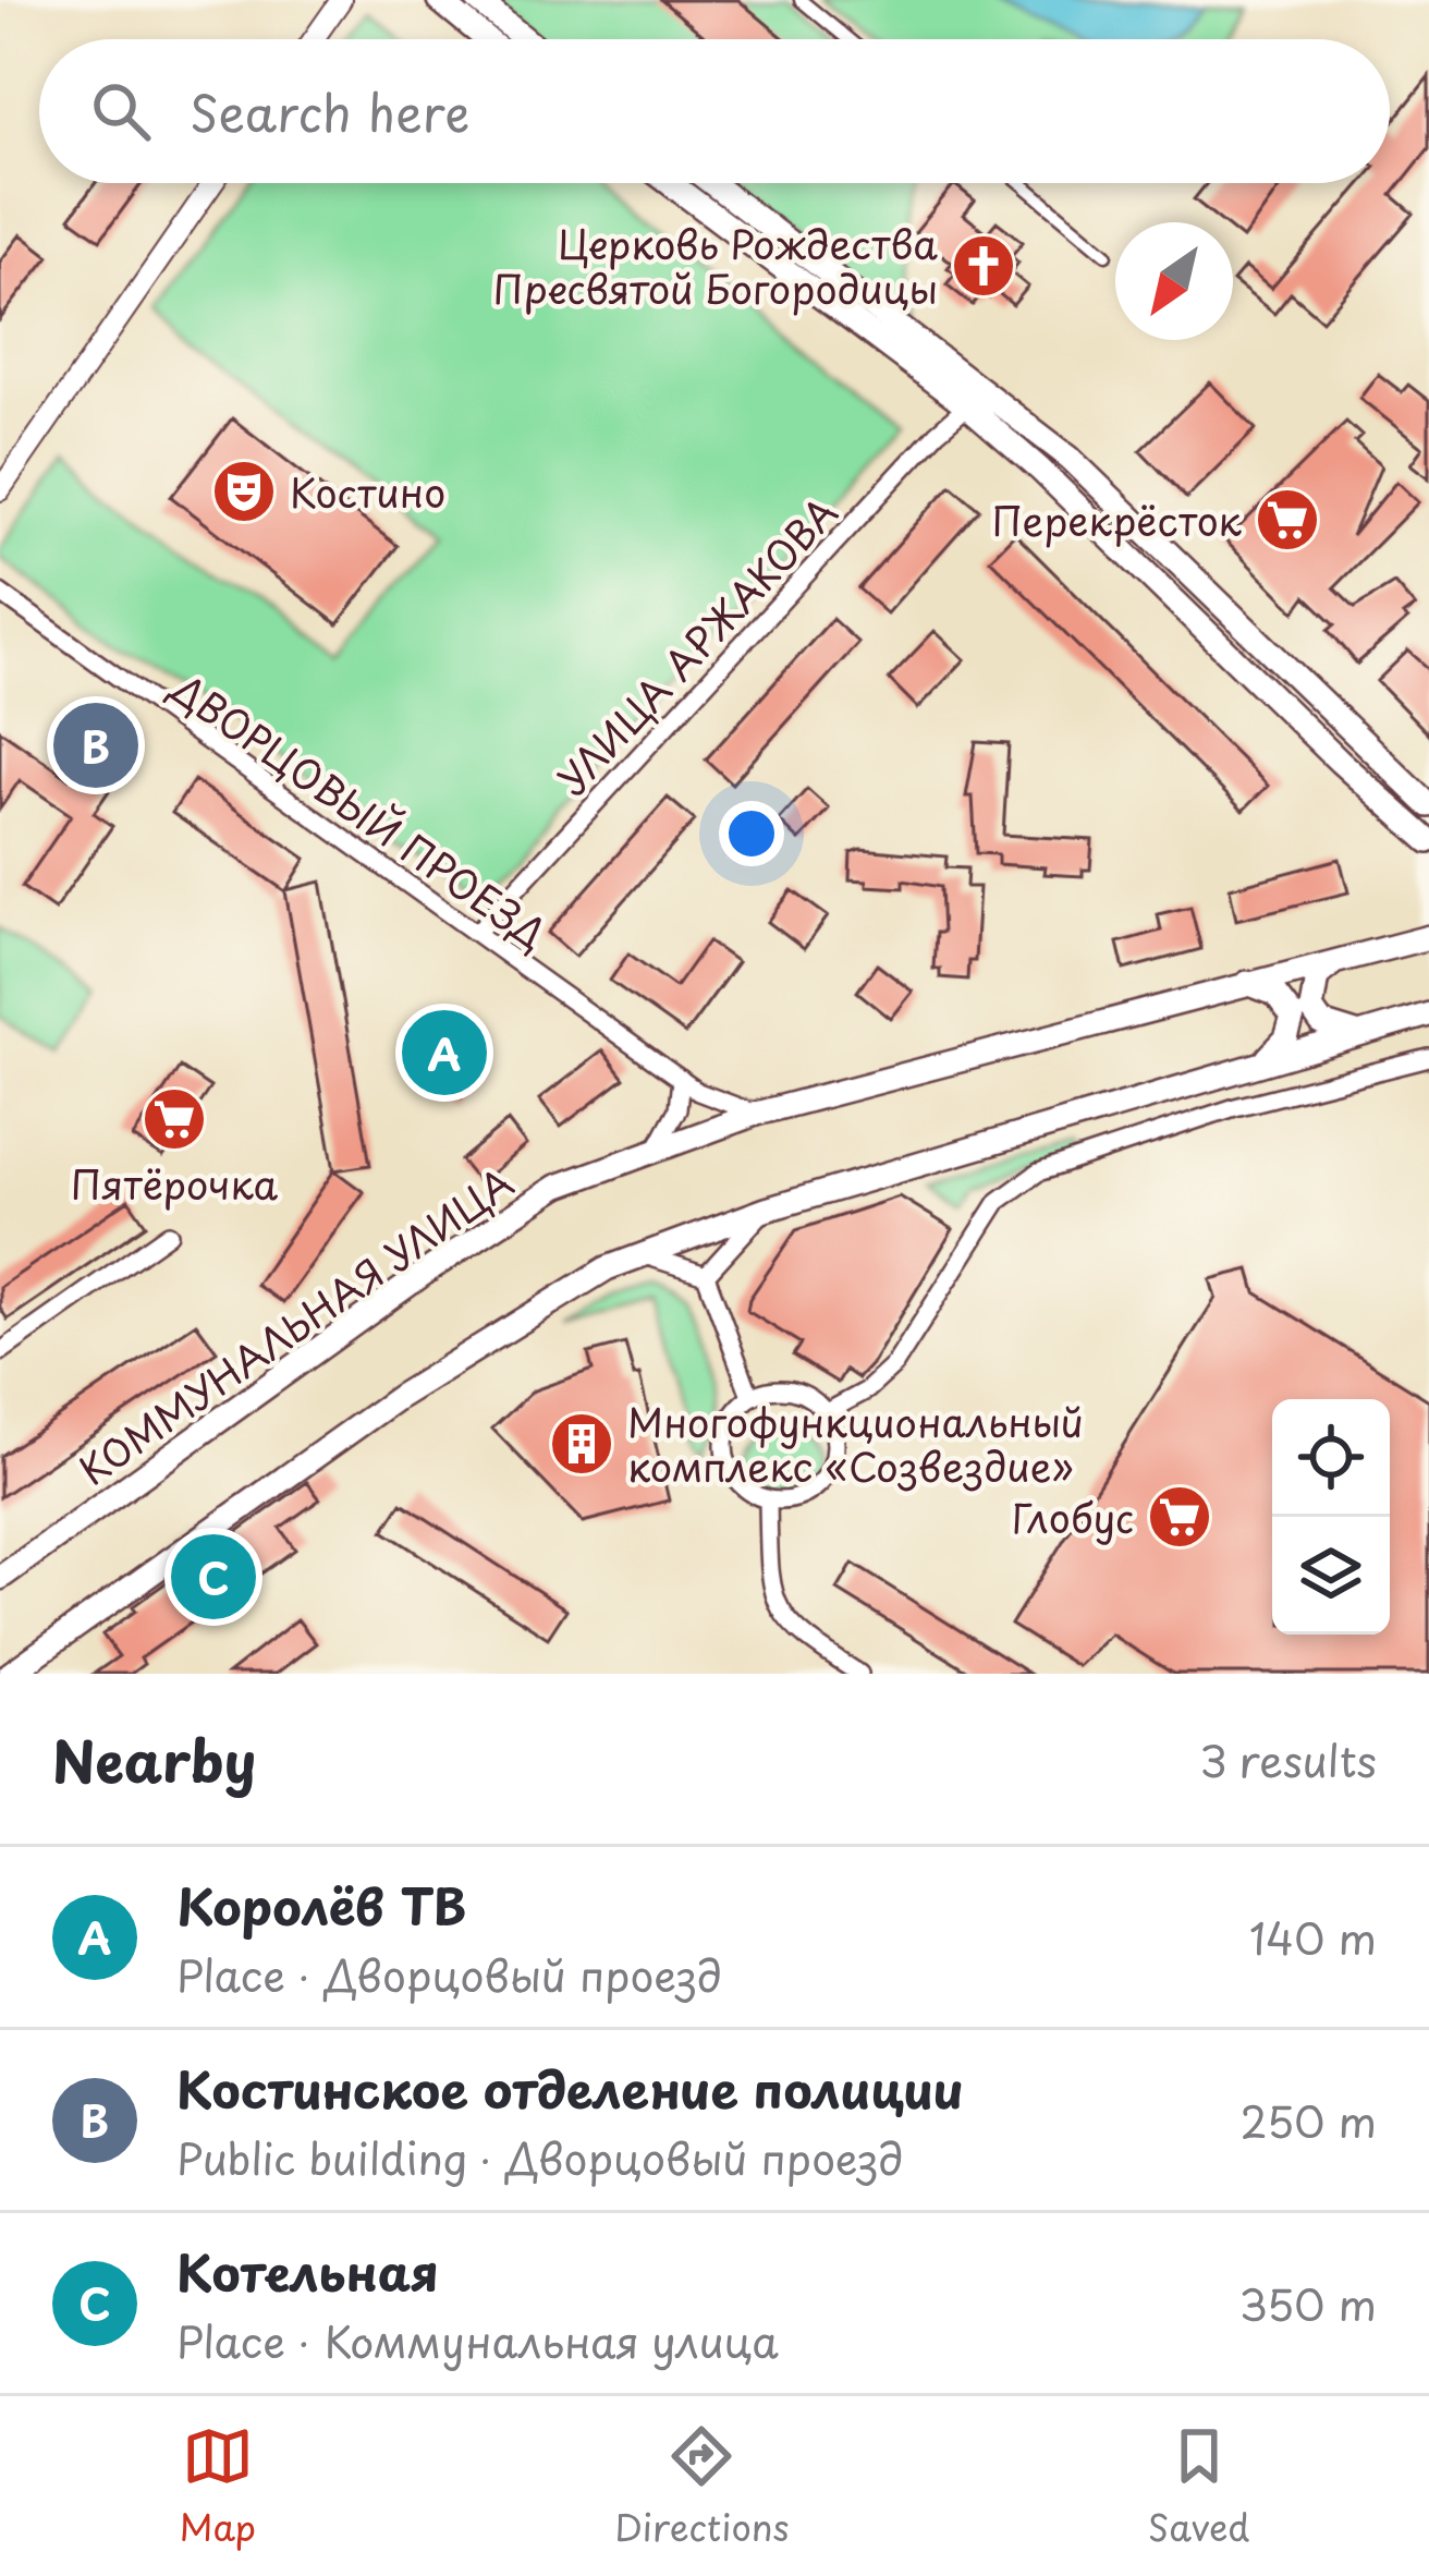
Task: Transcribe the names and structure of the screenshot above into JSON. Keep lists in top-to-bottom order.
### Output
{
  "streets": {
    "main road": ["КОММУНАЛЬНАЯ УЛИЦА"],
    "street": ["УЛИЦА АРЖАКОВА", "ДВОРЦОВЫЙ ПРОЕЗД"]
  },
  "crossings": [
    ["УЛИЦА АРЖАКОВА", "ДВОРЦОВЫЙ ПРОЕЗД"],
    ["ДВОРЦОВЫЙ ПРОЕЗД", "КОММУНАЛЬНАЯ УЛИЦА"]
  ],
  "places": {
    "church": ["Церковь Рождества Пресвятой Богородицы"],
    "theatre": ["Костино"],
    "supermarket": ["Перекрёсток", "Пятёрочка", "Глобус"],
    "building": ["Многофункциональный комплекс «Созвездие»"]
  },
  "north": "bottom left",
  "page": {
    "search": "Search here",
    "pins": ["B", "A", "C"],
    "heading": ["Nearby", "3 results"],
    "list": [
      {
        "mark": "A",
        "name": "Королёв ТВ",
        "note": "Place · Дворцовый проезд",
        "value": "140 m"
      },
      {
        "mark": "B",
        "name": "Костинское отделение полиции",
        "note": "Public building · Дворцовый проезд",
        "value": "250 m"
      },
      {
        "mark": "C",
        "name": "Котельная",
        "note": "Place · Коммунальная улица",
        "value": "350 m"
      }
    ],
    "nav": ["Map", "Directions", "Saved"]
  }
}
